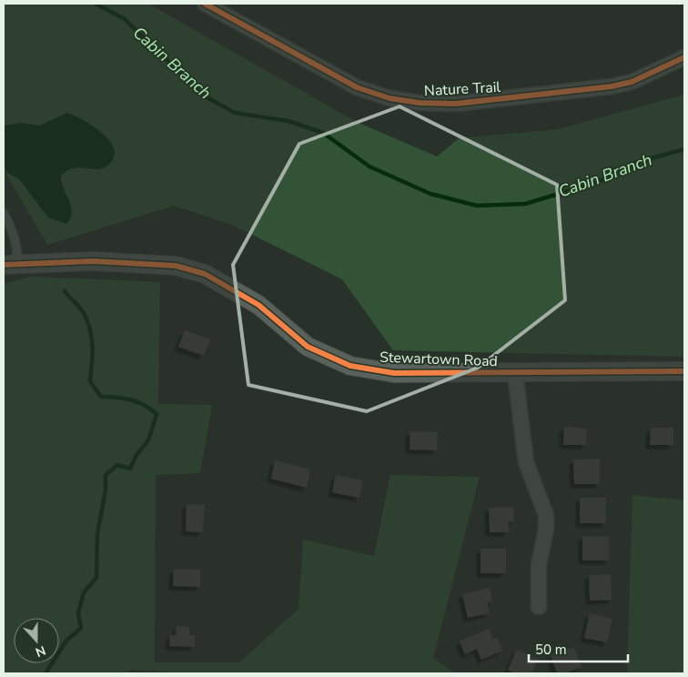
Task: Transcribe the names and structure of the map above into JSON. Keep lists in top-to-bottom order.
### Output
{
  "streets": {
    "street": ["Nature Trail", "Stewartown Road"]
  },
  "water": ["Cabin Branch"],
  "scale_bar": "50 m",
  "north": "bottom"
}
